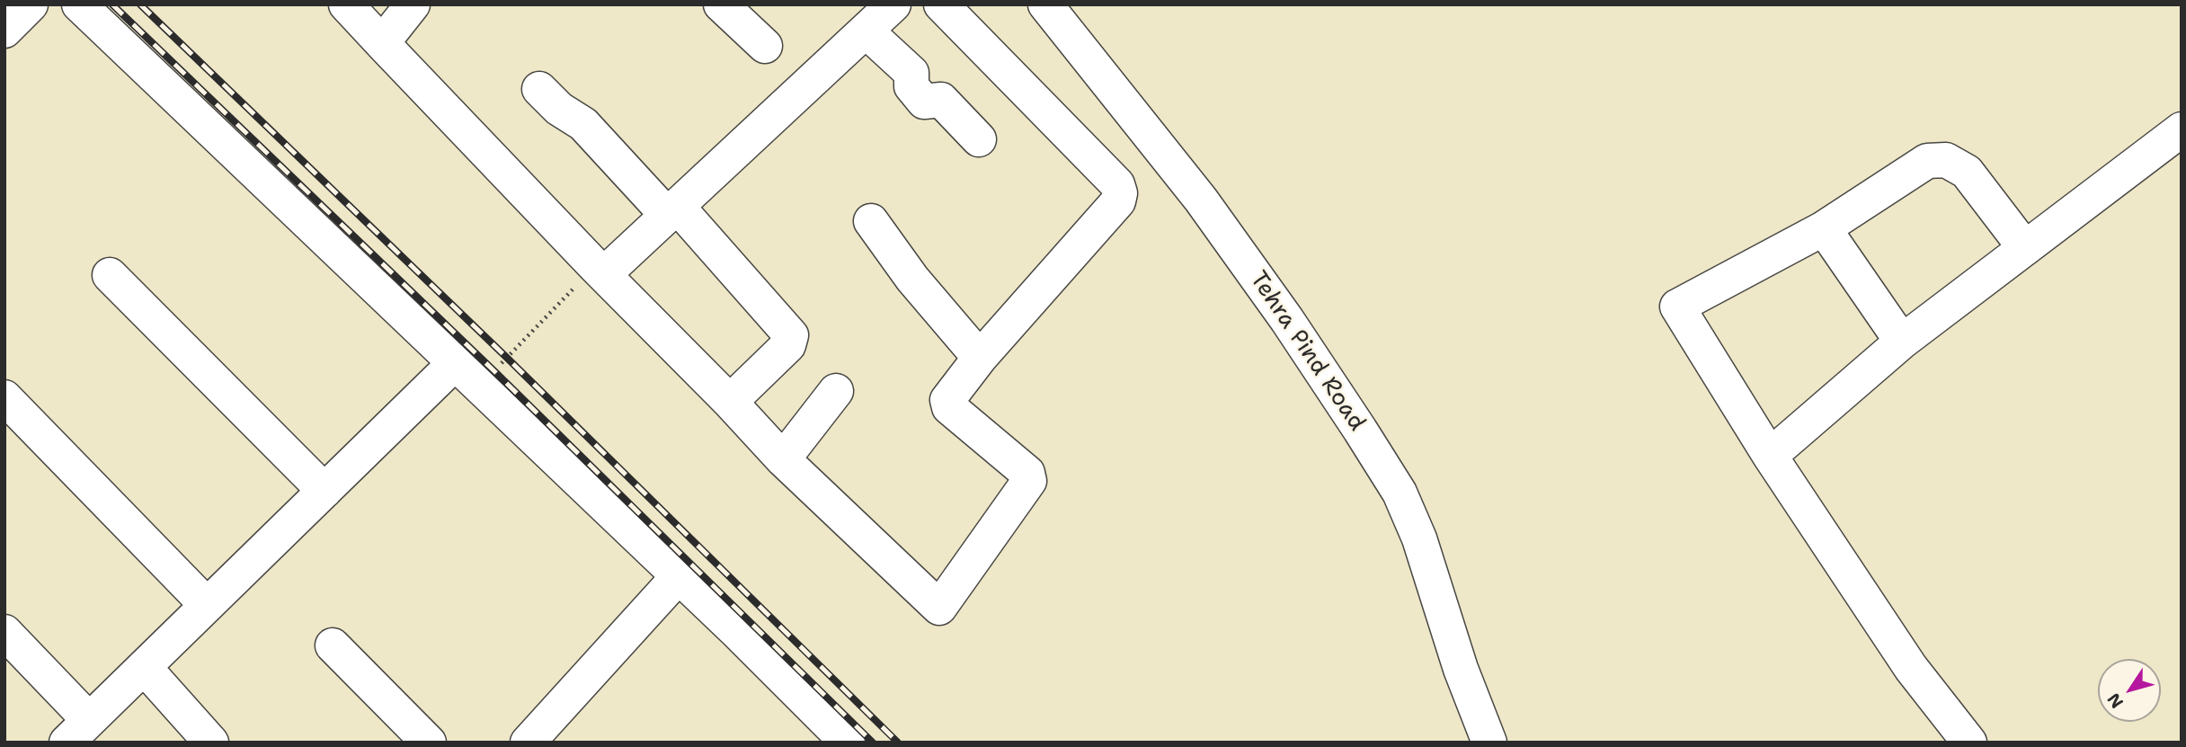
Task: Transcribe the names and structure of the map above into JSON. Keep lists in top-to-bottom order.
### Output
{
  "streets": {
    "street": ["Tehra Pind Road"]
  },
  "north": "bottom left"
}
